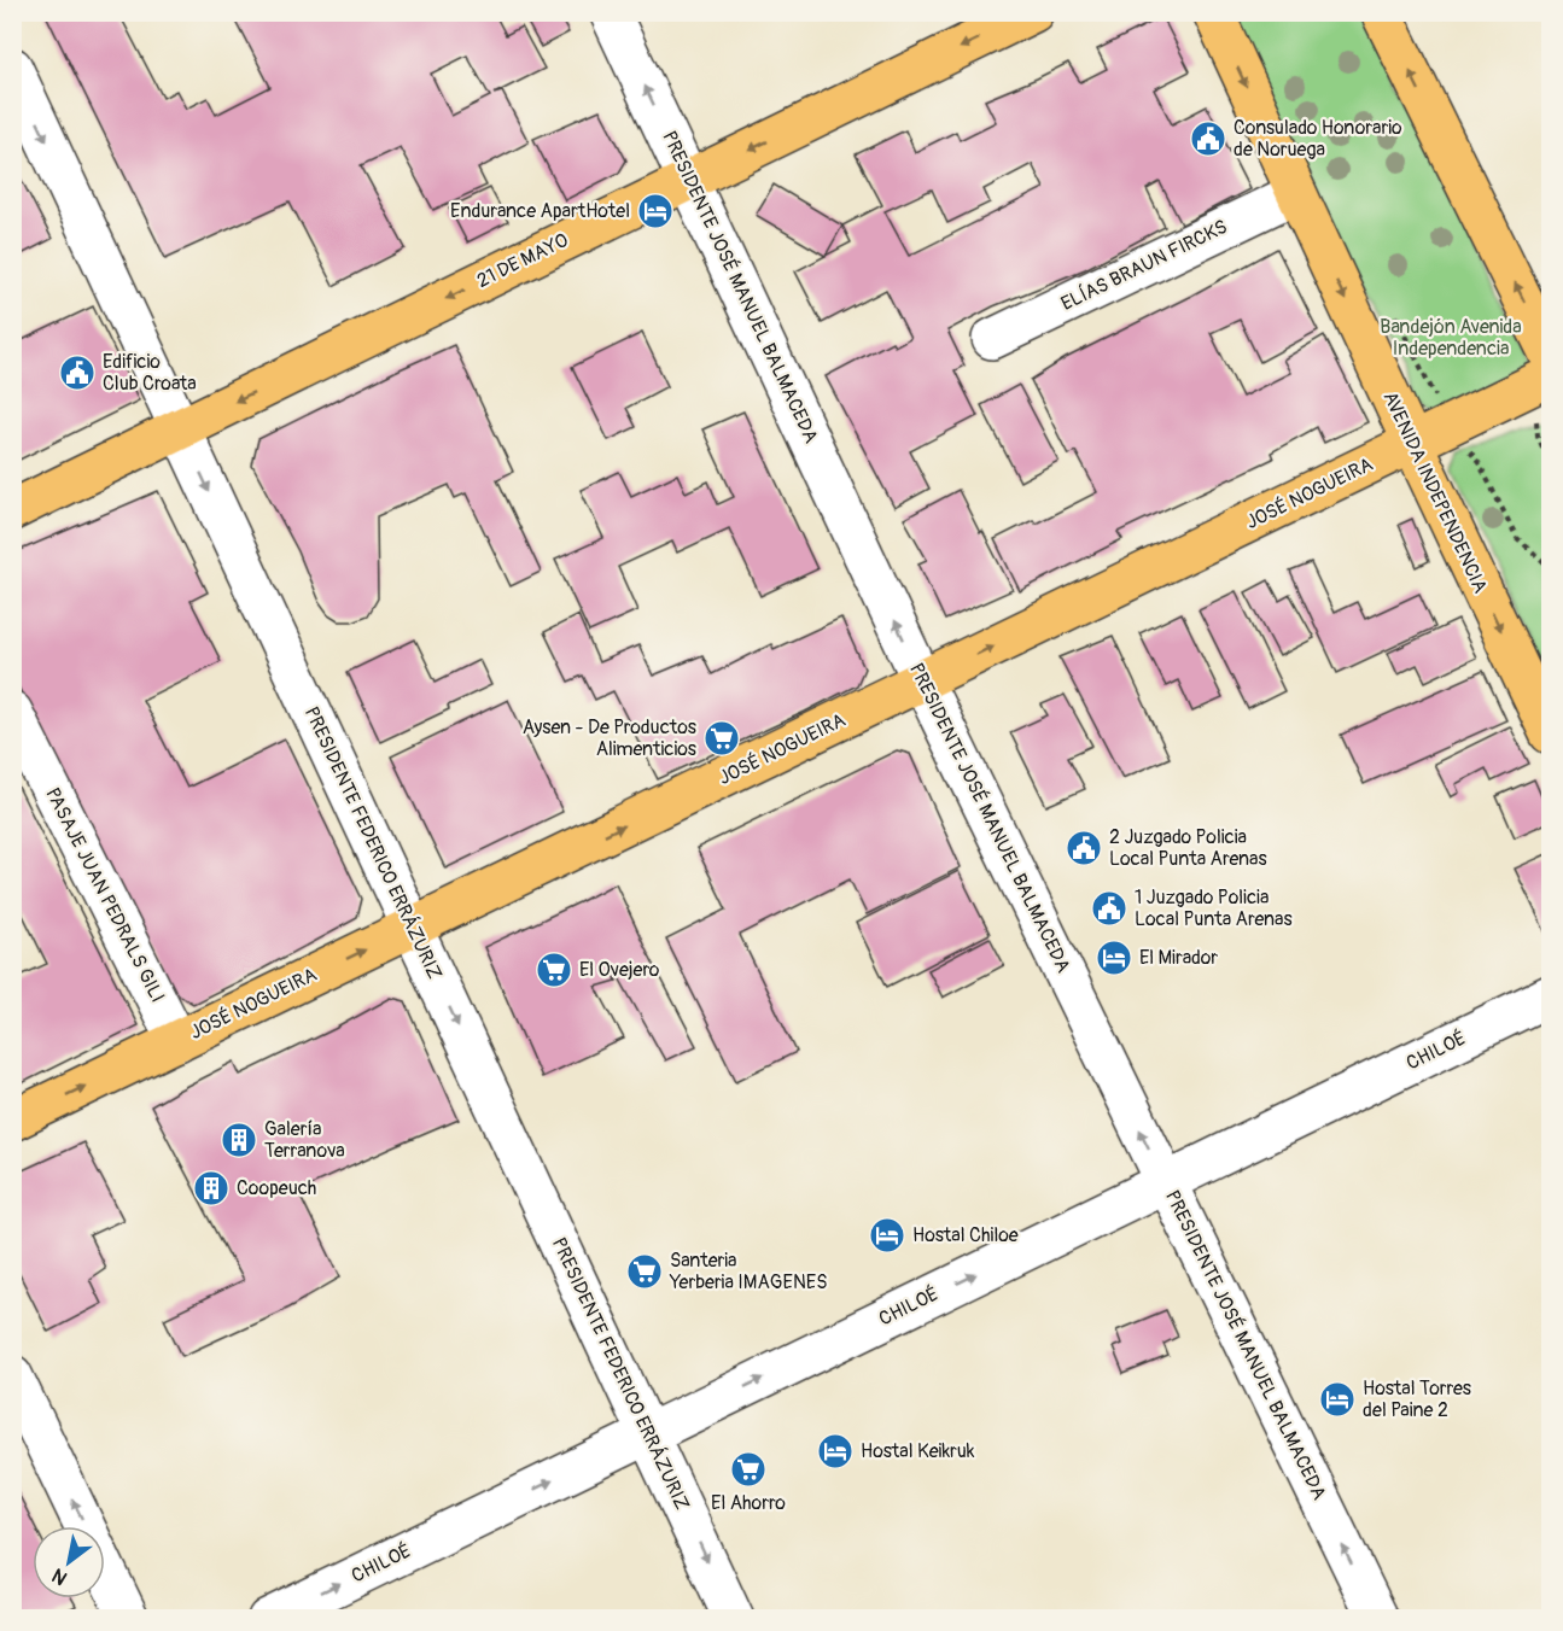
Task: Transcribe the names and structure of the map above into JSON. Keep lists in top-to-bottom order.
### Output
{
  "streets": {
    "main road": ["21 DE MAYO", "AVENIDA INDEPENDENCIA", "JOSÉ NOGUEIRA"],
    "street": [
      "ELÍAS BRAUN FIRCKS",
      "PRESIDENTE JOSÉ MANUEL BALMACEDA",
      "PRESIDENTE FEDERICO ERRÁZURIZ",
      "PASAJE JUAN PEDRALS GILI",
      "CHILOÉ"
    ]
  },
  "crossings": [
    ["21 DE MAYO", "PRESIDENTE JOSÉ MANUEL BALMACEDA"],
    ["21 DE MAYO", "PRESIDENTE FEDERICO ERRÁZURIZ"],
    ["ELÍAS BRAUN FIRCKS", "AVENIDA INDEPENDENCIA"],
    ["PRESIDENTE JOSÉ MANUEL BALMACEDA", "JOSÉ NOGUEIRA"],
    ["PRESIDENTE JOSÉ MANUEL BALMACEDA", "CHILOÉ"],
    ["AVENIDA INDEPENDENCIA", "JOSÉ NOGUEIRA"],
    ["JOSÉ NOGUEIRA", "PRESIDENTE FEDERICO ERRÁZURIZ"],
    ["JOSÉ NOGUEIRA", "PASAJE JUAN PEDRALS GILI"],
    ["PRESIDENTE FEDERICO ERRÁZURIZ", "CHILOÉ"]
  ],
  "one_way": [
    "21 DE MAYO",
    "PRESIDENTE JOSÉ MANUEL BALMACEDA",
    "JOSÉ NOGUEIRA",
    "PRESIDENTE FEDERICO ERRÁZURIZ",
    "CHILOÉ"
  ],
  "parks": ["Bandejón Avenida Independencia"],
  "places": {
    "public building": [
      "Consulado Honorario de Noruega",
      "Edificio Club Croata",
      "2 Juzgado Policia Local Punta Arenas",
      "1 Juzgado Policia Local Punta Arenas"
    ],
    "hotel": [
      "Endurance ApartHotel",
      "El Mirador",
      "Hostal Chiloe",
      "Hostal Torres del Paine 2",
      "Hostal Keikruk"
    ],
    "supermarket": [
      "Aysen - De Productos Alimenticios",
      "El Ovejero",
      "Santeria Yerberia IMAGENES",
      "El Ahorro"
    ],
    "building": ["Galería Terranova", "Coopeuch"]
  },
  "north": "bottom left"
}
